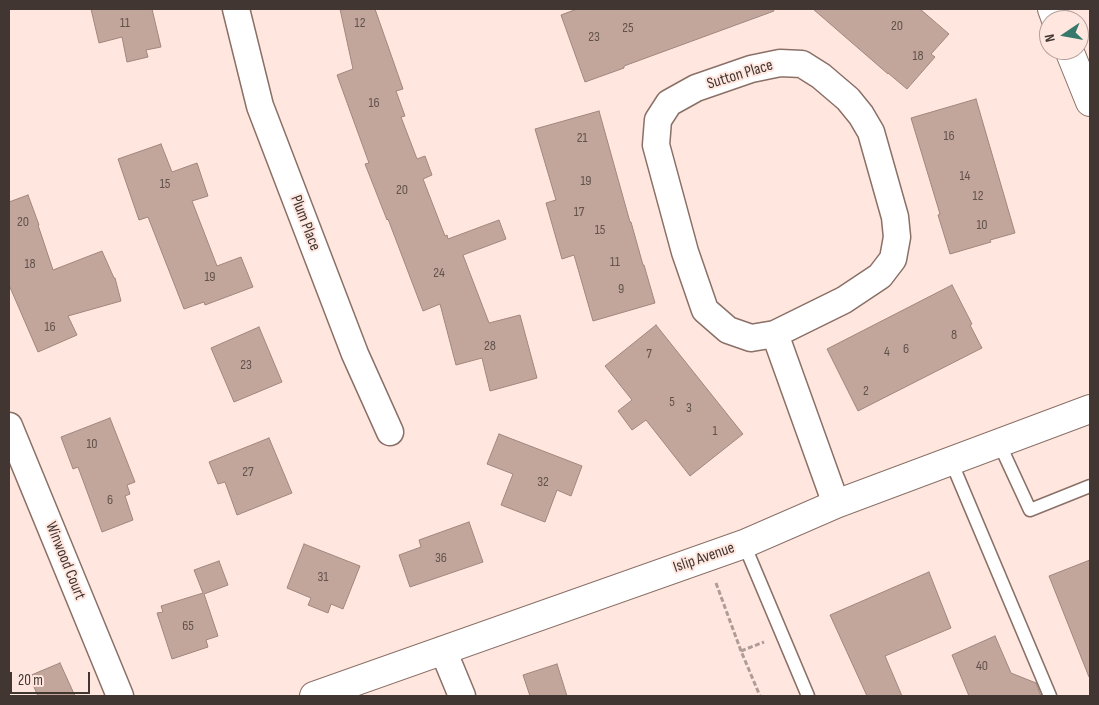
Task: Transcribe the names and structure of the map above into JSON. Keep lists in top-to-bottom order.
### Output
{
  "streets": {
    "main road": ["Islip Avenue"],
    "street": ["Sutton Place", "Plum Place", "Winwood Court"]
  },
  "house_numbers": [
    "11",
    "12",
    "20",
    "25",
    "23",
    "18",
    "16",
    "16",
    "21",
    "14",
    "19",
    "15",
    "20",
    "12",
    "17",
    "20",
    "10",
    "15",
    "11",
    "18",
    "24",
    "19",
    "9",
    "16",
    "8",
    "28",
    "6",
    "4",
    "7",
    "23",
    "2",
    "5",
    "3",
    "1",
    "10",
    "27",
    "32",
    "6",
    "36",
    "31",
    "65",
    "40"
  ],
  "scale_bar": "20 m",
  "north": "left"
}
